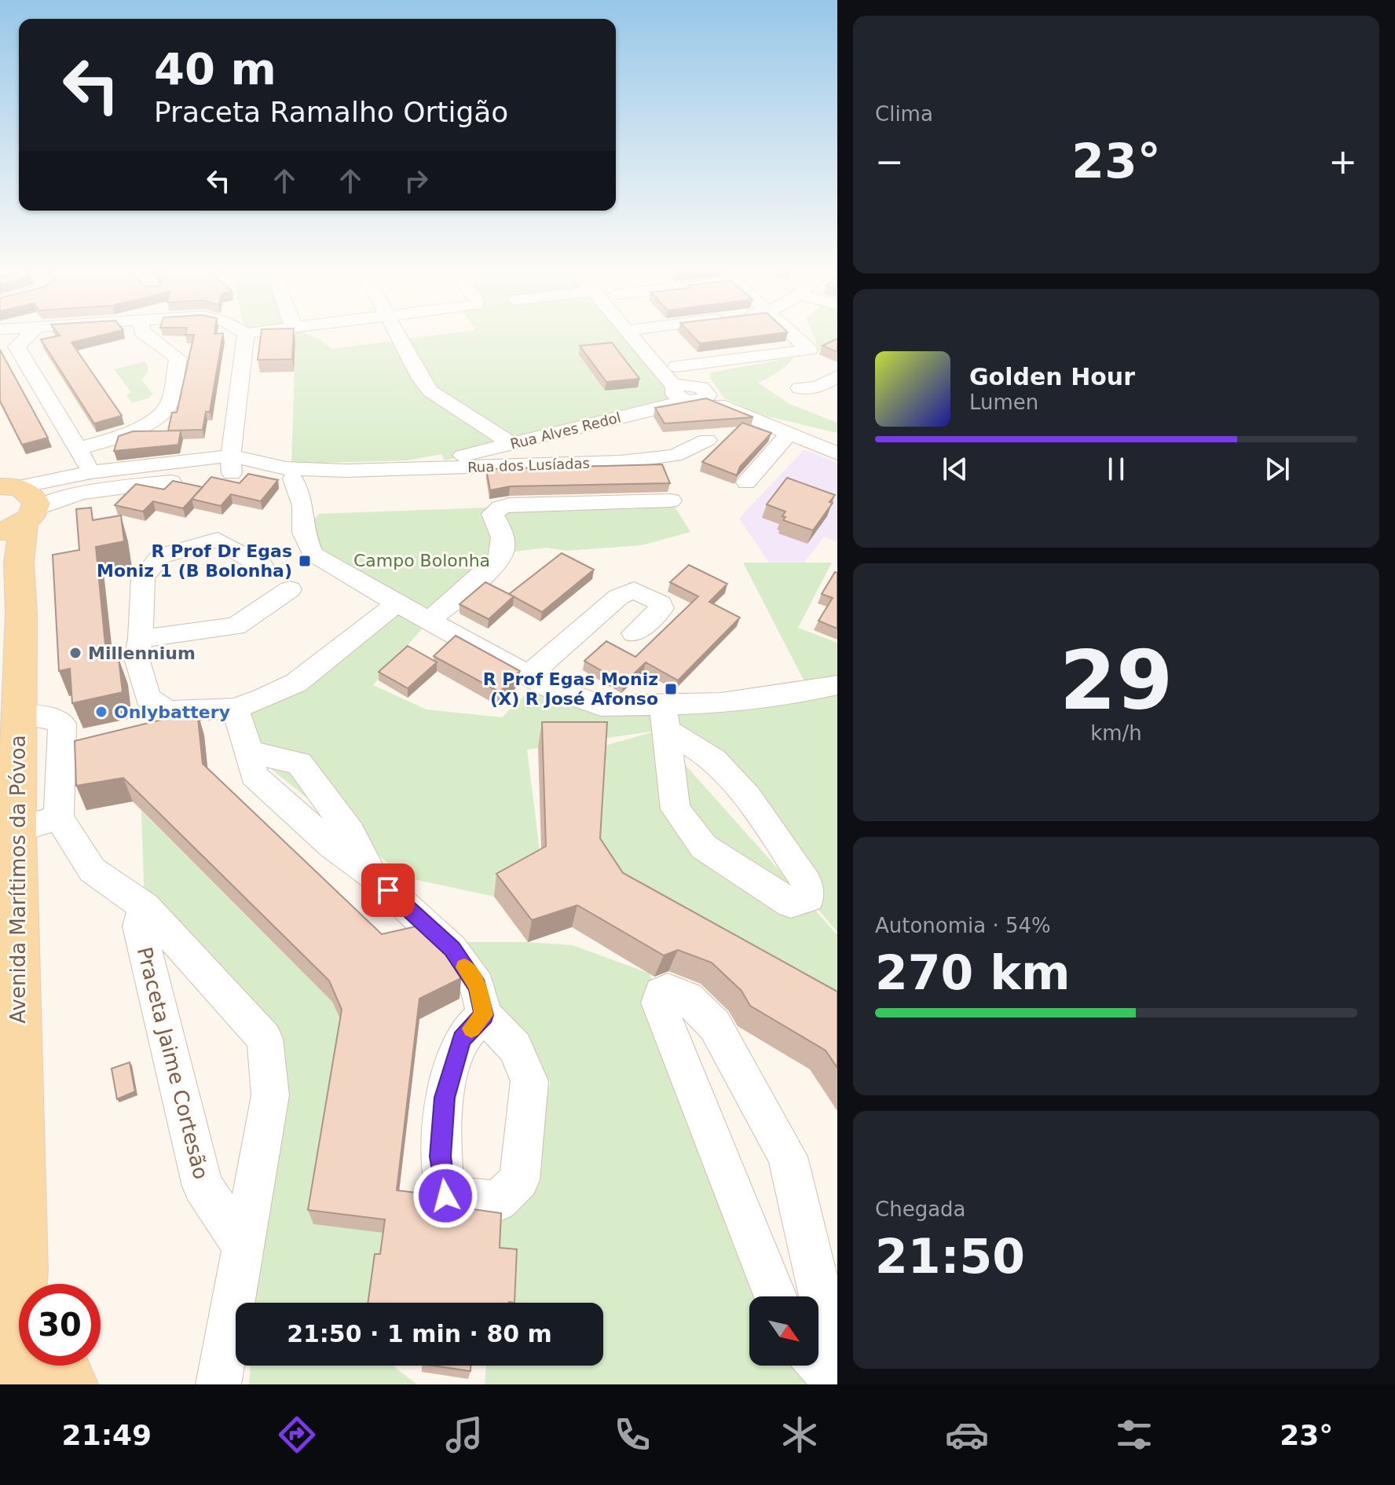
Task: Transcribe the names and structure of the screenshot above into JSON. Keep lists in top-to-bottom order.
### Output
{
  "streets": {
    "main road": ["Avenida Marítimos da Póvoa"],
    "street": ["Rua Alves Redol", "Rua dos Lusíadas", "Praceta Jaime Cortesão"]
  },
  "crossings": [
    ["Rua Alves Redol", "Rua dos Lusíadas"]
  ],
  "parks": ["Campo Bolonha"],
  "places": {
    "transit": ["R Prof Dr Egas Moniz 1 (B Bolonha)", "R Prof Egas Moniz (X) R José Afonso"],
    "other": ["Millennium", "Onlybattery"]
  },
  "north": "bottom right",
  "page": {
    "tile": [
      "Clima",
      ["29", "km/h"],
      ["Autonomia · 54%", "270 km"],
      ["Chegada", "21:50"]
    ],
    "turn": ["40 m", "Praceta Ramalho Ortigão"],
    "heat": ["−", "23°", "+"],
    "song": ["Golden Hour", "Lumen"],
    "limit": "30",
    "trip": "21:50 · 1 min · 80 m",
    "tabs": ["21:49", "23°"]
  }
}
